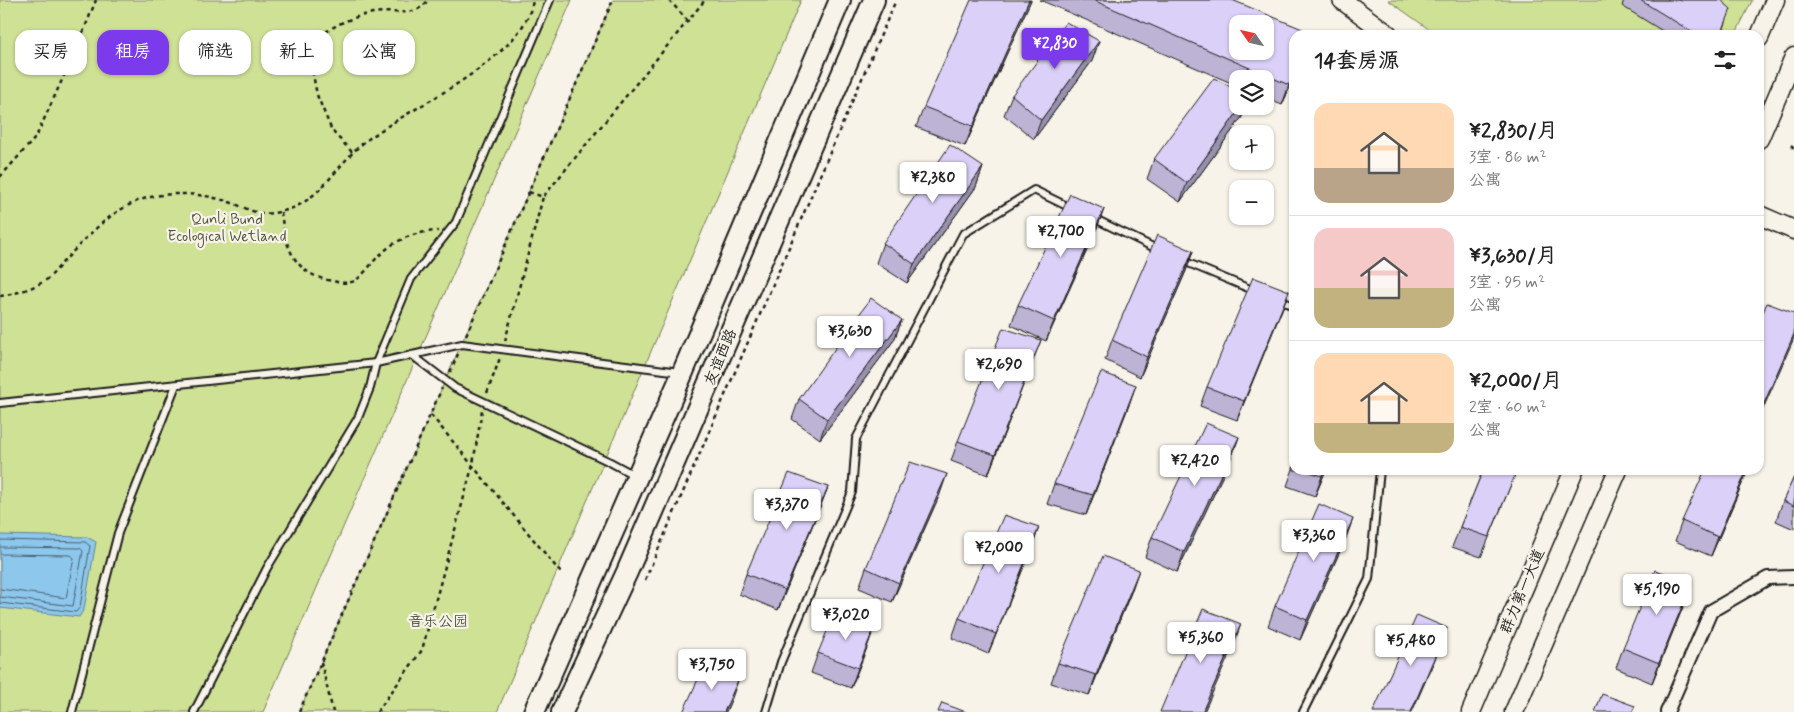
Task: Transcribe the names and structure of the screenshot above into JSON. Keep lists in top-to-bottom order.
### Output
{
  "streets": {
    "main road": ["友谊西路", "群力第一大道"]
  },
  "parks": ["Qunli Bund Ecological Wetland", "音乐公园"],
  "north": "top left",
  "page": {
    "map_buttons": ["+", "−"],
    "price": [
      "¥2,830",
      "¥2,380",
      "¥2,700",
      "¥3,630",
      "¥2,690",
      "¥2,420",
      "¥3,370",
      "¥3,360",
      "¥2,000",
      "¥5,190",
      "¥3,020",
      "¥5,360",
      "¥5,480",
      "¥3,750"
    ],
    "chip": [
      "买房",
      "租房",
      "筛选",
      "新上",
      "公寓"
    ],
    "heading": "14套房源",
    "list": [
      {
        "name": "¥2,830/月",
        "note": "3室 · 86 m² · 公寓"
      },
      {
        "name": "¥3,630/月",
        "note": "3室 · 95 m² · 公寓"
      },
      {
        "name": "¥2,000/月",
        "note": "2室 · 60 m² · 公寓"
      }
    ]
  }
}
